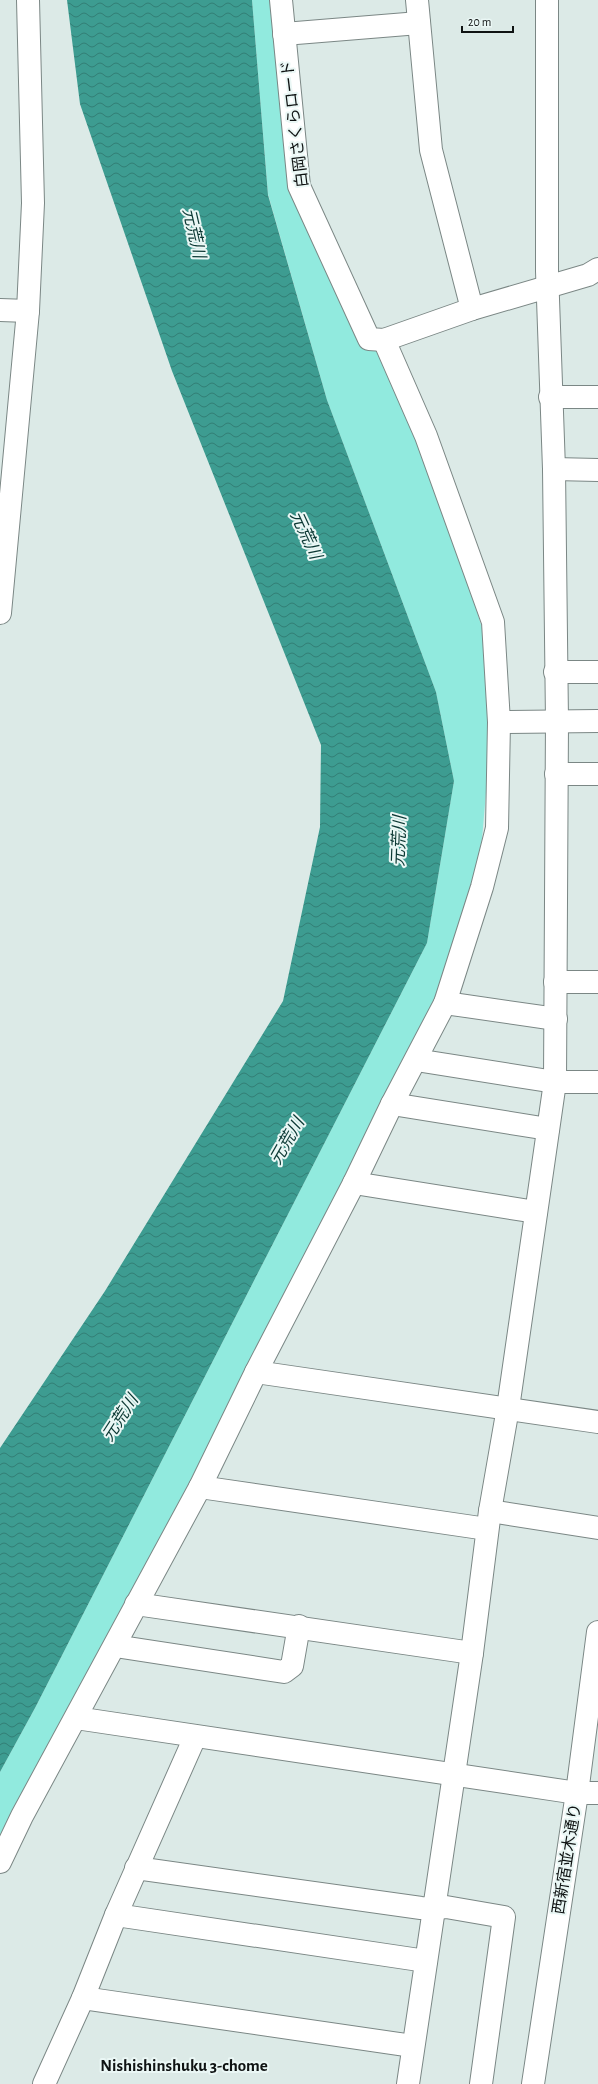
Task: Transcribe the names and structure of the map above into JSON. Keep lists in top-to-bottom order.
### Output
{
  "streets": {
    "street": ["白岡さくらロード", "西新宿並木通り"]
  },
  "districts": ["Nishishinshuku 3-chome"],
  "water": ["元荒川"],
  "scale_bar": "20 m"
}
